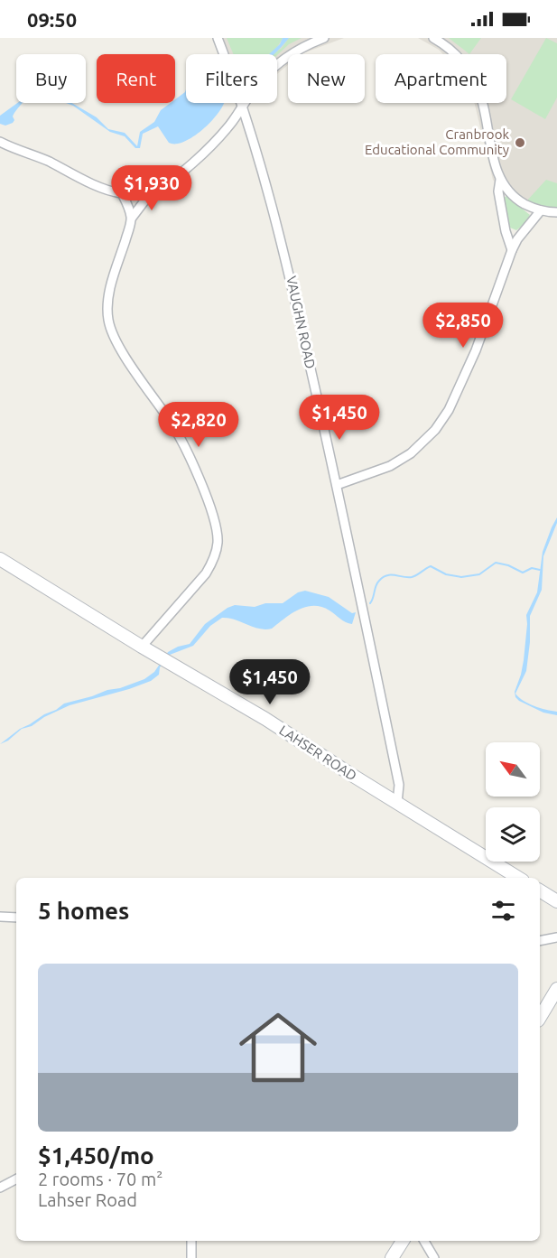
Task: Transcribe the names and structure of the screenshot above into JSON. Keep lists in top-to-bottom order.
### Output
{
  "streets": {
    "street": ["VAUGHN ROAD", "LAHSER ROAD"]
  },
  "crossings": [
    ["VAUGHN ROAD", "LAHSER ROAD"]
  ],
  "places": ["Cranbrook Educational Community"],
  "north": "top left",
  "page": {
    "status": "09:50",
    "chip": [
      "Buy",
      "Rent",
      "Filters",
      "New",
      "Apartment"
    ],
    "price": [
      "$1,930",
      "$2,850",
      "$1,450",
      "$2,820",
      "$1,450"
    ],
    "heading": "5 homes",
    "list": [
      {
        "name": "$1,450/mo",
        "note": "2 rooms · 70 m² · Lahser Road"
      }
    ]
  }
}
